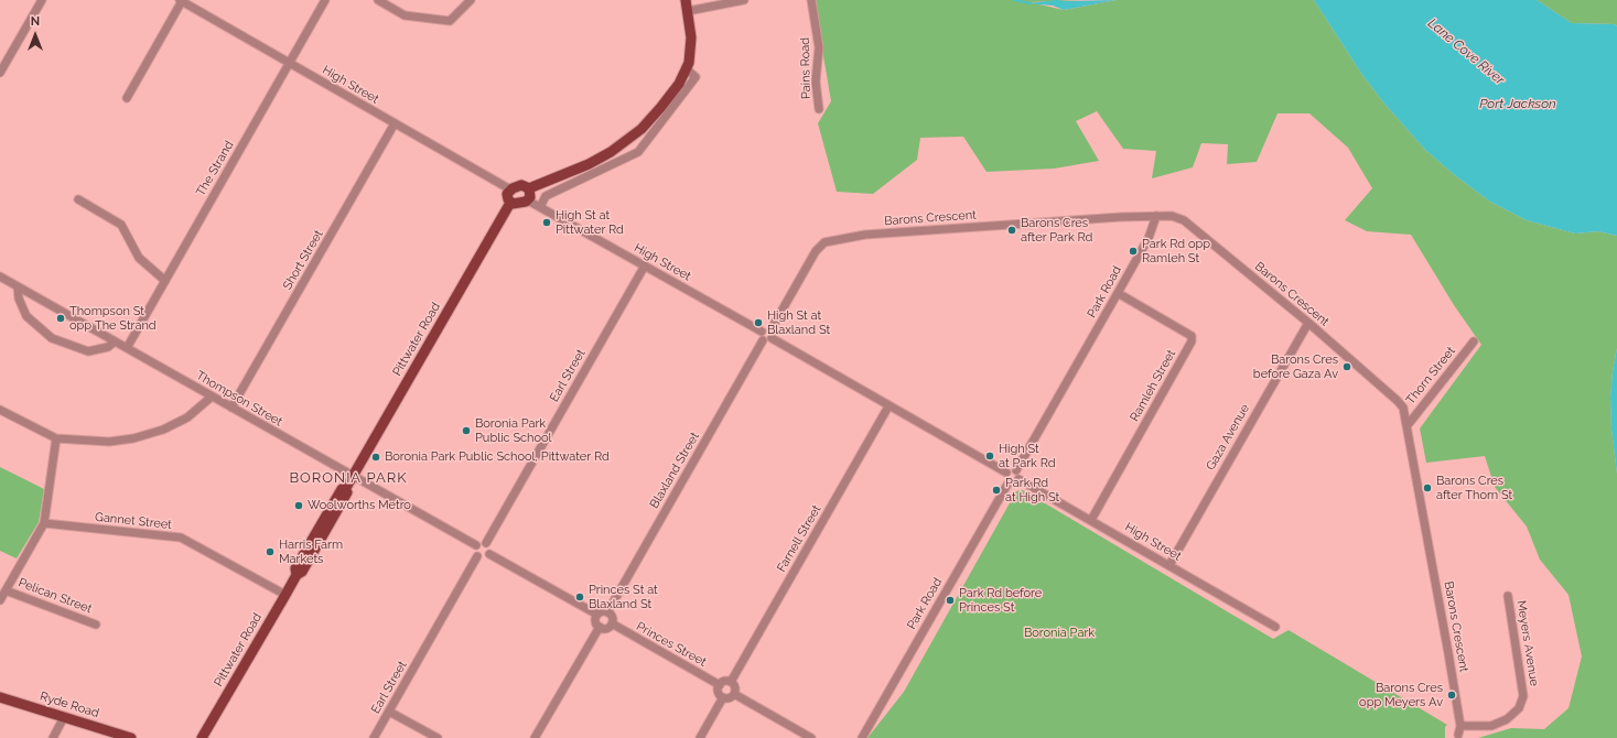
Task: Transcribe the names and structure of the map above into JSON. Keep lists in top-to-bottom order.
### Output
{
  "streets": {
    "main road": ["Pittwater Road", "Ryde Road"],
    "street": [
      "Pains Road",
      "High Street",
      "The Strand",
      "Barons Crescent",
      "Short Street",
      "Park Road",
      "Earl Street",
      "Thorn Street",
      "Ramleh Street",
      "Thompson Street",
      "Gaza Avenue",
      "Blaxland Street",
      "Gannet Street",
      "Farnell Street",
      "Pelican Street",
      "Meyers Avenue",
      "Princes Street"
    ]
  },
  "crossings": [
    ["High Street", "The Strand"],
    ["High Street", "Short Street"],
    ["High Street", "Park Road"],
    ["High Street", "Pittwater Road"],
    ["High Street", "Earl Street"],
    ["High Street", "Ramleh Street"],
    ["High Street", "Gaza Avenue"],
    ["High Street", "Blaxland Street"],
    ["High Street", "Farnell Street"],
    ["The Strand", "Thompson Street"],
    ["Barons Crescent", "Park Road"],
    ["Barons Crescent", "Thorn Street"],
    ["Barons Crescent", "Gaza Avenue"],
    ["Barons Crescent", "Blaxland Street"],
    ["Barons Crescent", "Meyers Avenue"],
    ["Short Street", "Thompson Street"],
    ["Park Road", "Ramleh Street"],
    ["Pittwater Road", "Thompson Street"],
    ["Pittwater Road", "Gannet Street"],
    ["Blaxland Street", "Princes Street"],
    ["Farnell Street", "Princes Street"]
  ],
  "districts": ["BORONIA PARK"],
  "water": ["Lane Cove River", "Port Jackson"],
  "parks": ["Boronia Park"],
  "places": [
    "High St at Pittwater Rd",
    "Barons Cres after Park Rd",
    "Park Rd opp Ramleh St",
    "Thompson St opp The Strand",
    "High St at Blaxland St",
    "Barons Cres before Gaza Av",
    "Boronia Park Public School",
    "High St at Park Rd",
    "Boronia Park Public School, Pittwater Rd",
    "Barons Cres after Thorn St",
    "Park Rd at High St",
    "Woolworths Metro",
    "Harris Farm Markets",
    "Princes St at Blaxland St",
    "Park Rd before Princes St",
    "Barons Cres opp Meyers Av"
  ],
  "north": "top"
}
